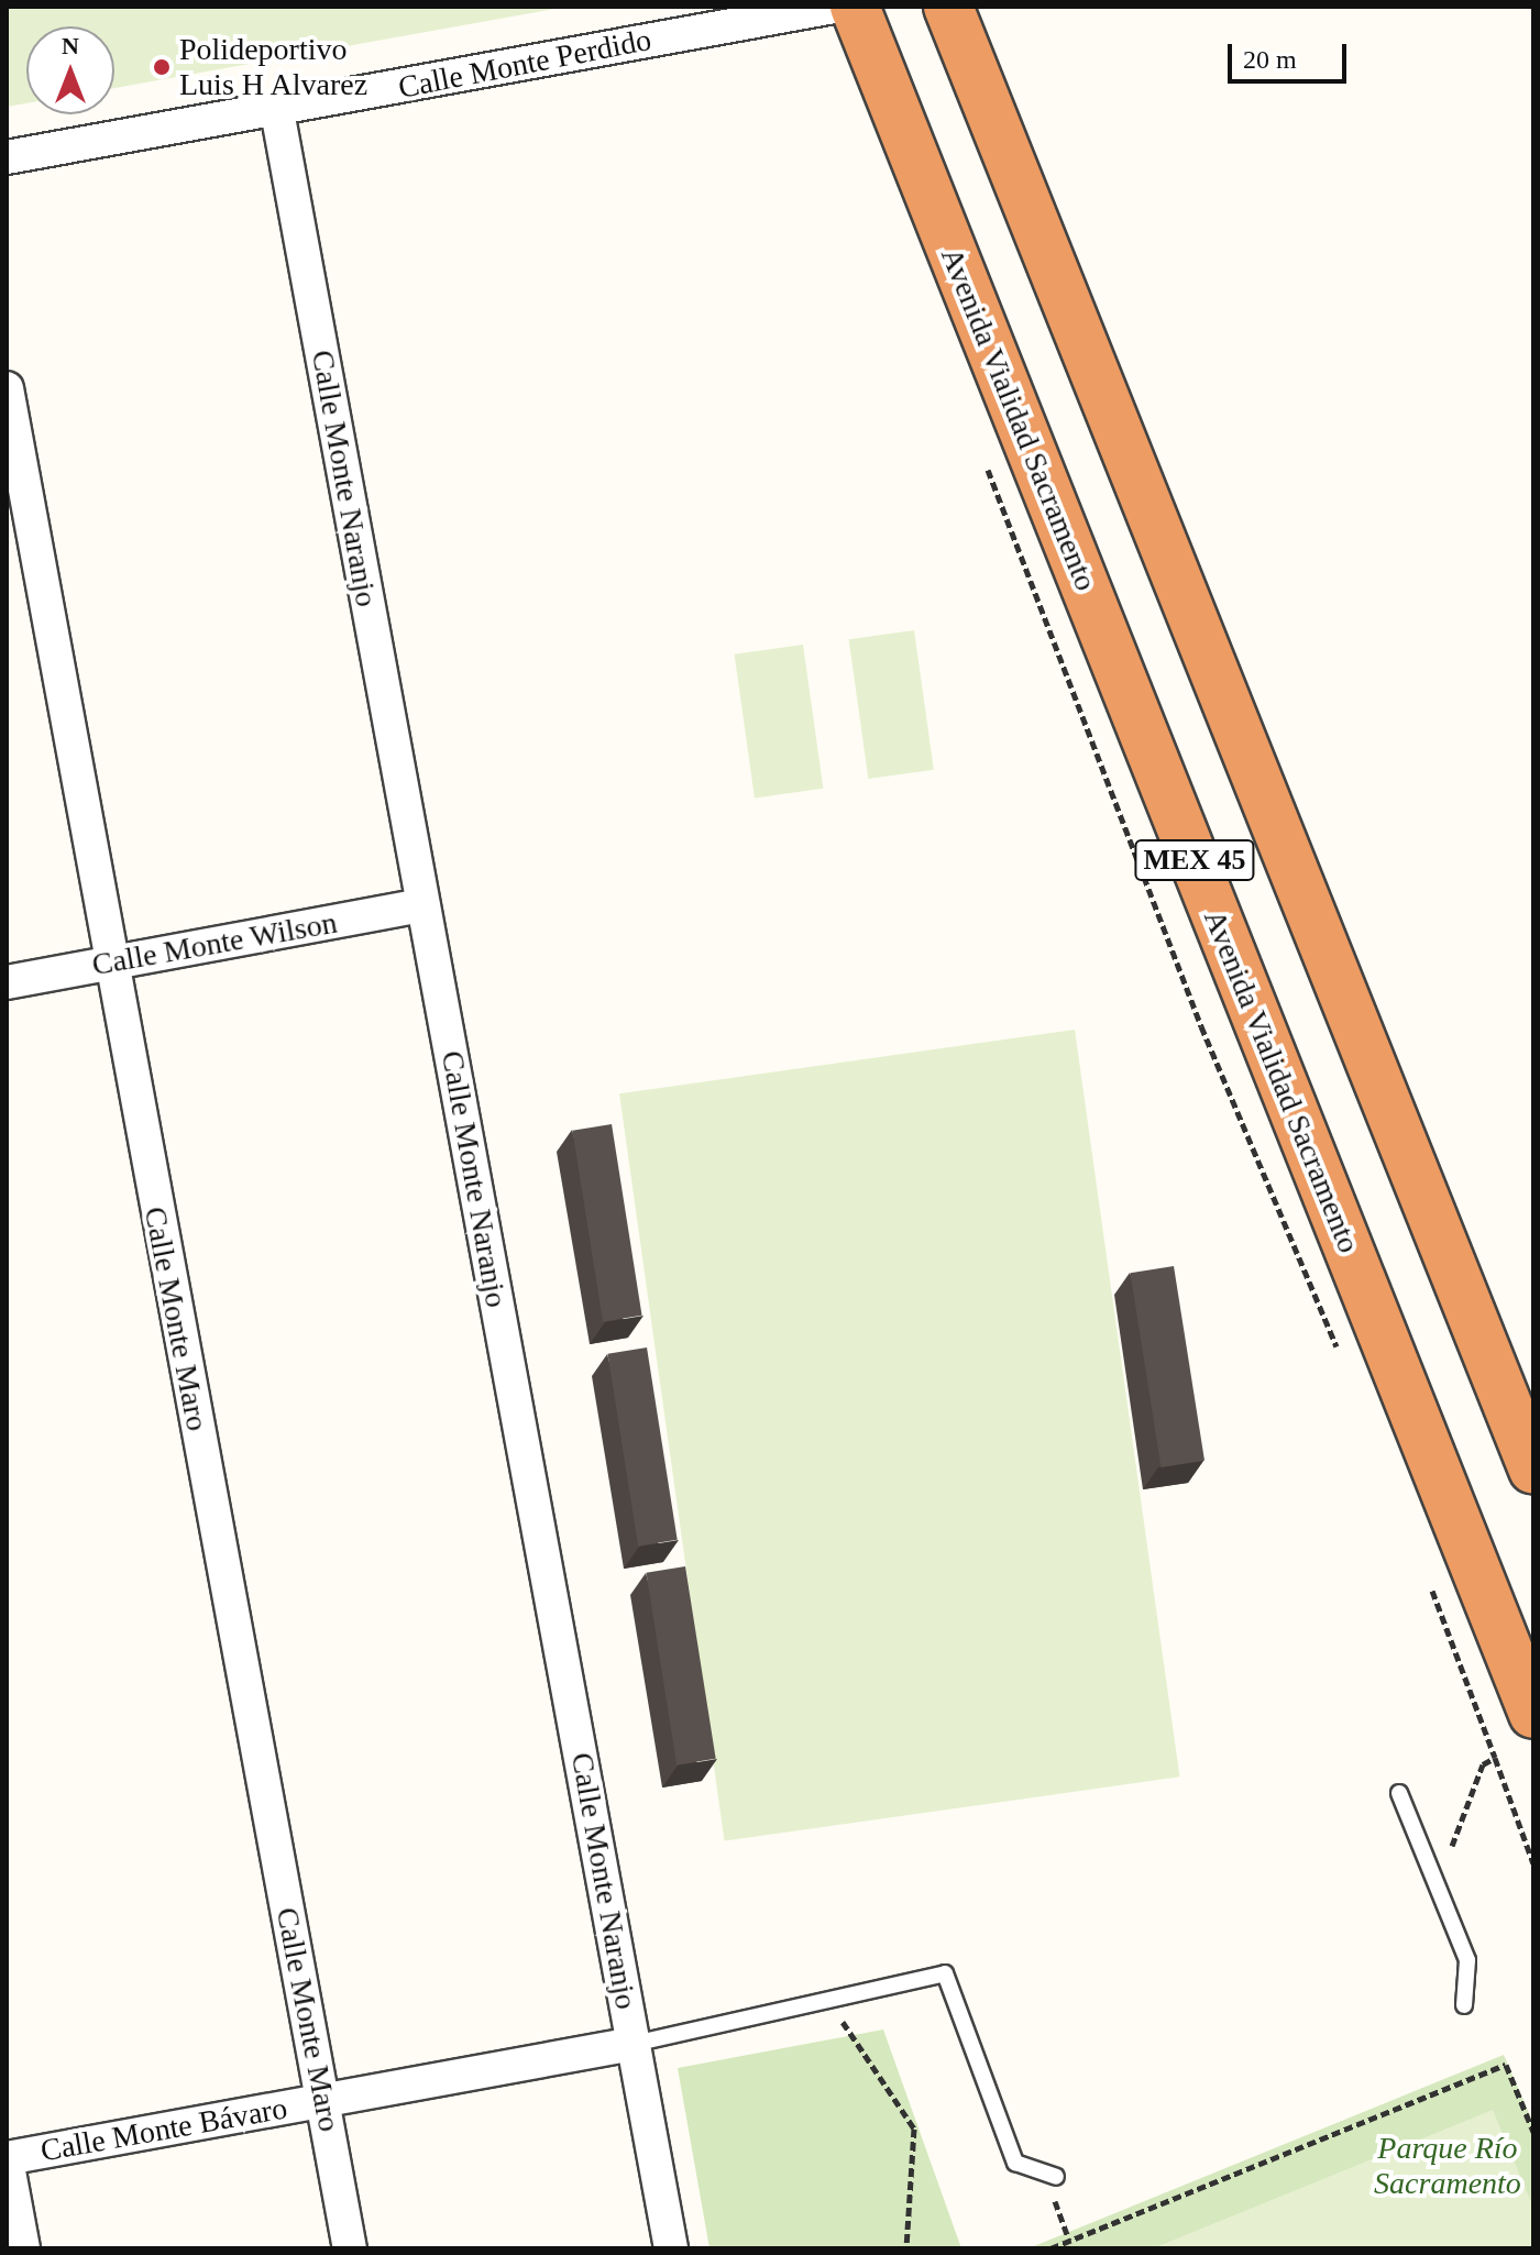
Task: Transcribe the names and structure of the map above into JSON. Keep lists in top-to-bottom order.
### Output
{
  "streets": {
    "highway": ["Avenida Vialidad Sacramento", "MEX 45"],
    "street": [
      "Calle Monte Perdido",
      "Calle Monte Naranjo",
      "Calle Monte Wilson",
      "Calle Monte Maro",
      "Calle Monte Bávaro"
    ]
  },
  "crossings": [
    ["Calle Monte Perdido", "Calle Monte Naranjo"],
    ["Calle Monte Naranjo", "Calle Monte Wilson"],
    ["Calle Monte Naranjo", "Calle Monte Bávaro"],
    ["Calle Monte Wilson", "Calle Monte Maro"],
    ["Calle Monte Maro", "Calle Monte Bávaro"]
  ],
  "parks": ["Parque Río Sacramento"],
  "places": ["Polideportivo Luis H Alvarez"],
  "scale_bar": "20 m",
  "north": "top"
}
